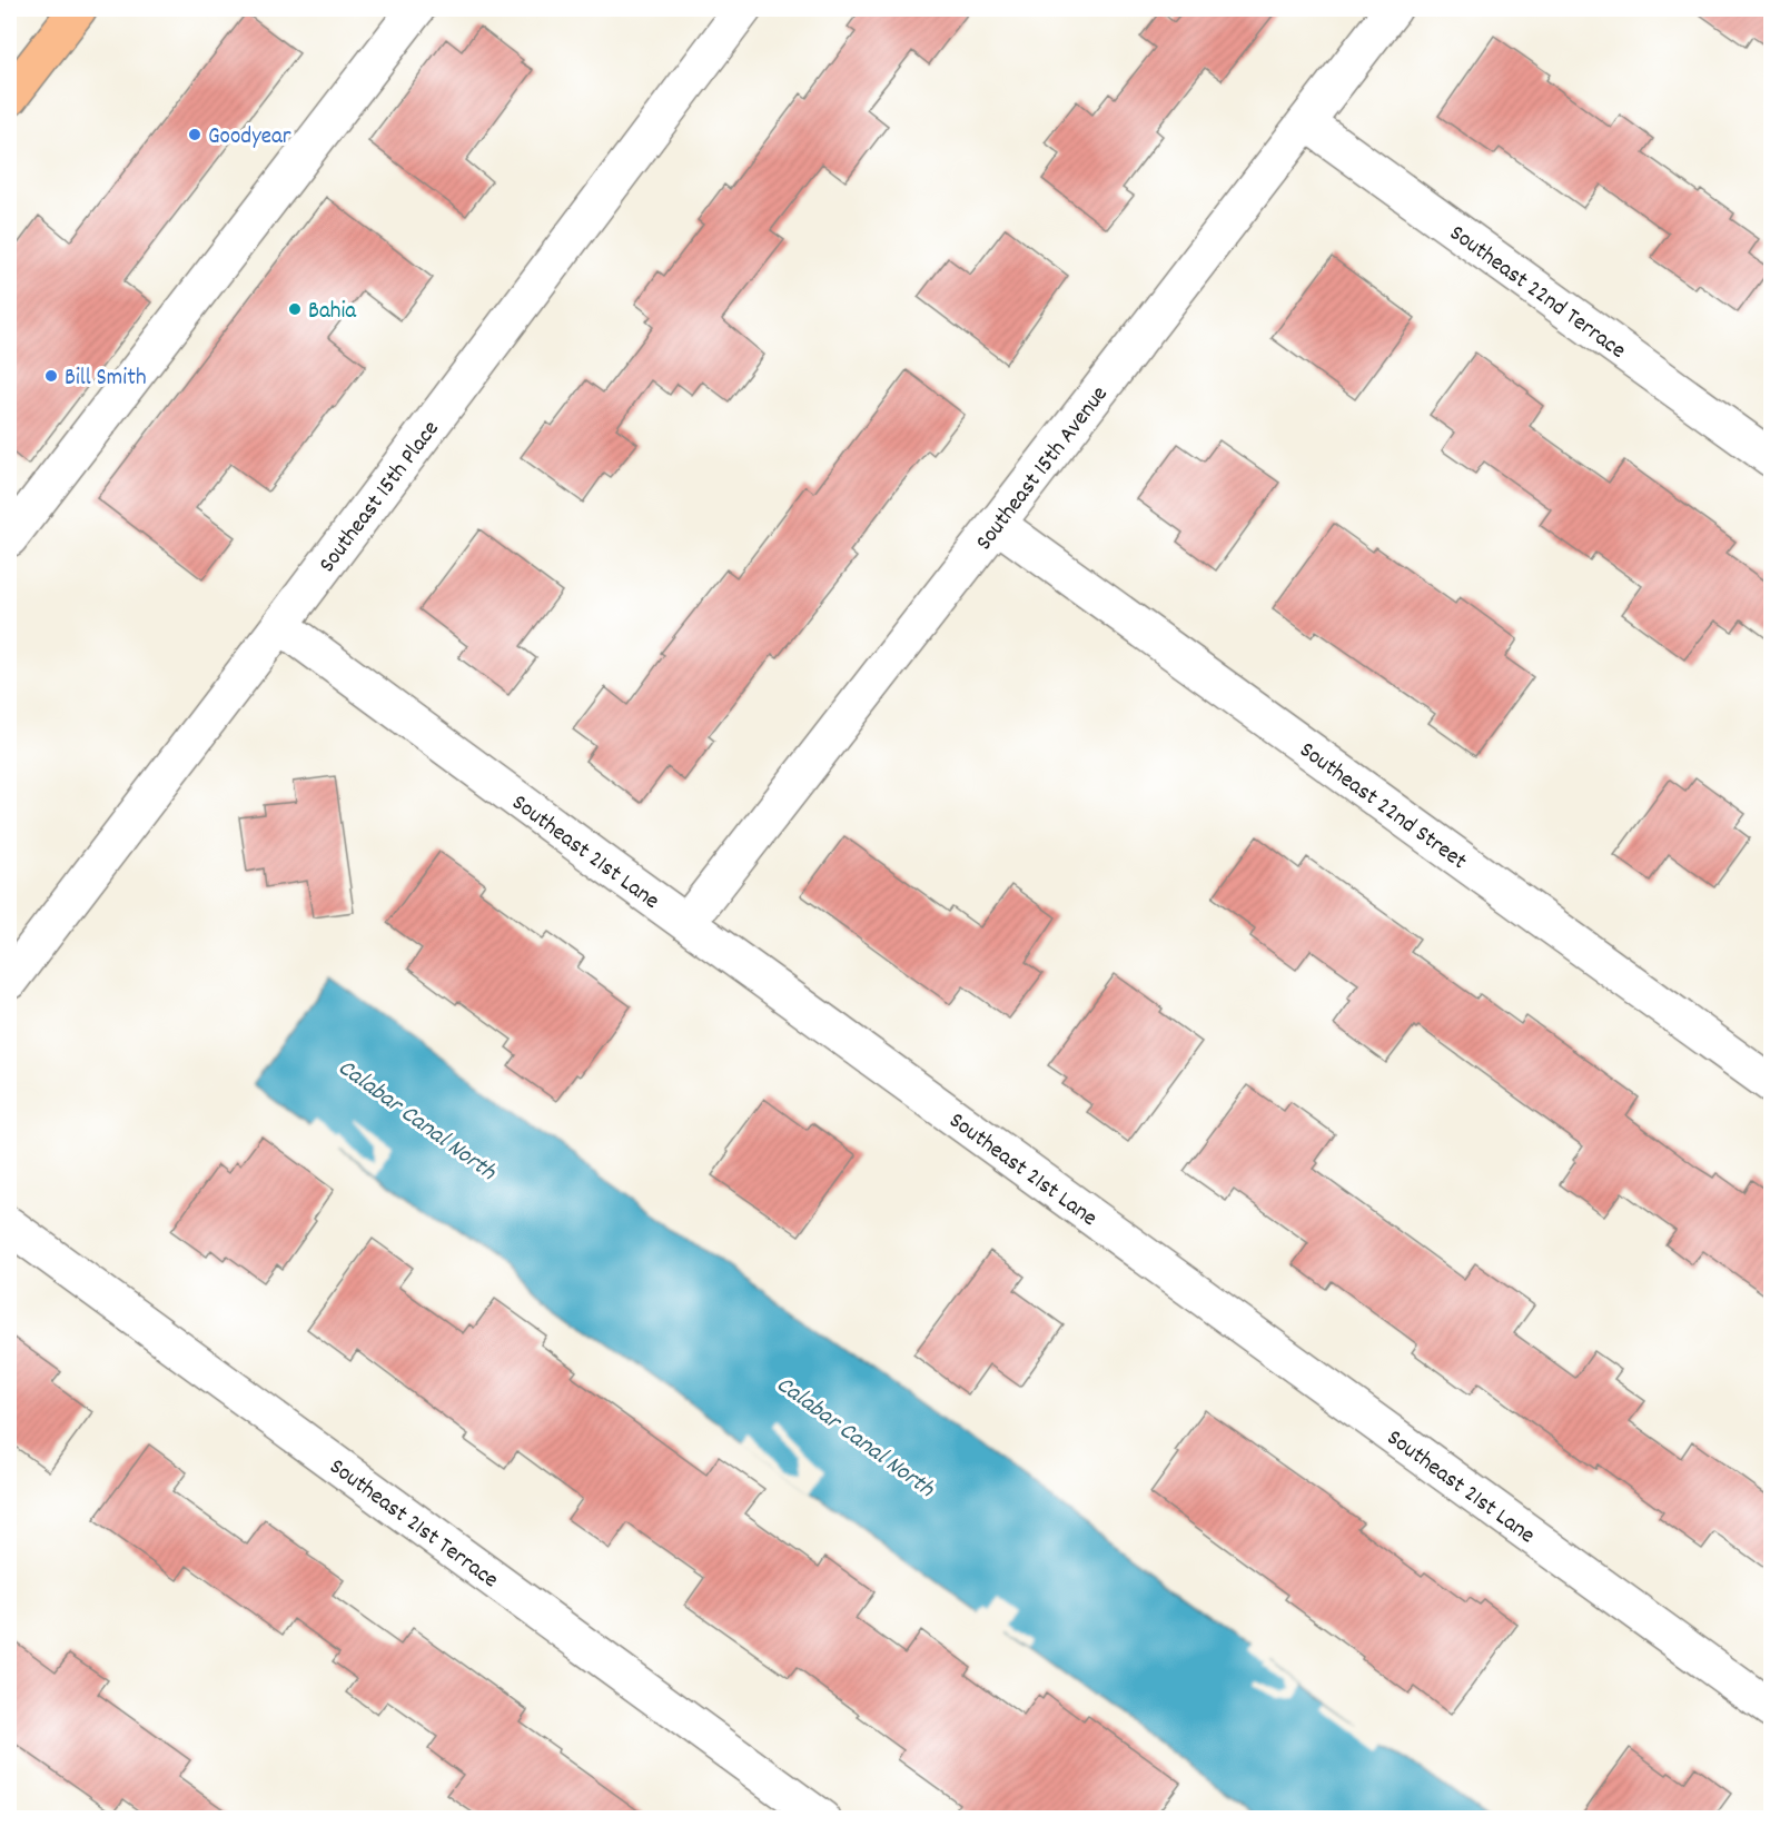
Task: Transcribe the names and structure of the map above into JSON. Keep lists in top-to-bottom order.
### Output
{
  "streets": {
    "street": [
      "Southeast 22nd Terrace",
      "Southeast 15th Avenue",
      "Southeast 15th Place",
      "Southeast 22nd Street",
      "Southeast 21st Lane",
      "Southeast 21st Terrace"
    ]
  },
  "crossings": [
    ["Southeast 22nd Terrace", "Southeast 15th Avenue"],
    ["Southeast 15th Avenue", "Southeast 22nd Street"],
    ["Southeast 15th Avenue", "Southeast 21st Lane"],
    ["Southeast 15th Place", "Southeast 21st Lane"]
  ],
  "water": ["Calabar Canal North"],
  "places": ["Goodyear", "Bahia", "Bill Smith"]
}
